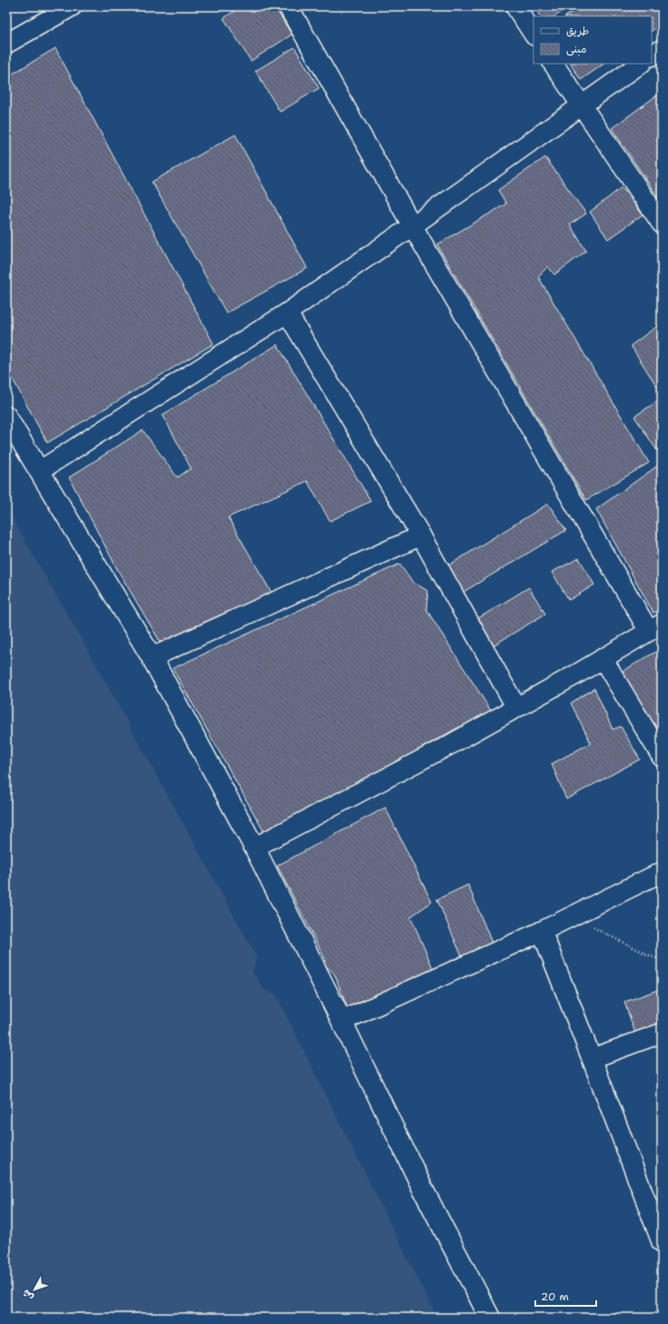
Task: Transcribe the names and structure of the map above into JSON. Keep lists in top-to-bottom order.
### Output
{
  "legend": ["طريق", "مبنى"],
  "scale_bar": "20 m",
  "north": "bottom left"
}
